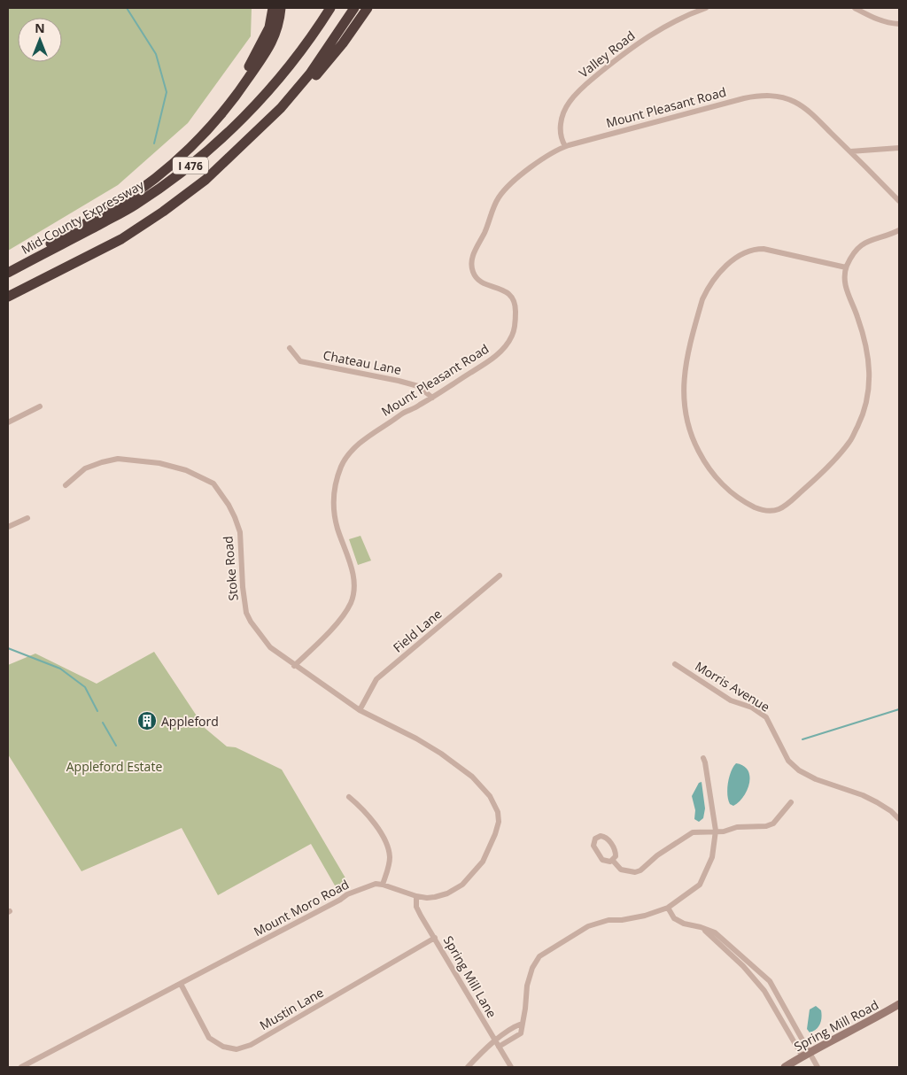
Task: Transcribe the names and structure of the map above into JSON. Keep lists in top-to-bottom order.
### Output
{
  "streets": {
    "highway": ["I 476", "Mid-County Expressway"],
    "main road": ["Spring Mill Road"],
    "street": [
      "Valley Road",
      "Mount Pleasant Road",
      "Chateau Lane",
      "Stoke Road",
      "Field Lane",
      "Morris Avenue",
      "Mount Moro Road",
      "Spring Mill Lane",
      "Mustin Lane"
    ]
  },
  "crossings": [
    ["Valley Road", "Mount Pleasant Road"],
    ["Mount Pleasant Road", "Chateau Lane"],
    ["Mount Pleasant Road", "Stoke Road"],
    ["Mount Moro Road", "Mustin Lane"],
    ["Spring Mill Lane", "Mustin Lane"]
  ],
  "parks": ["Appleford Estate"],
  "places": {
    "building": ["Appleford"]
  },
  "north": "top"
}
